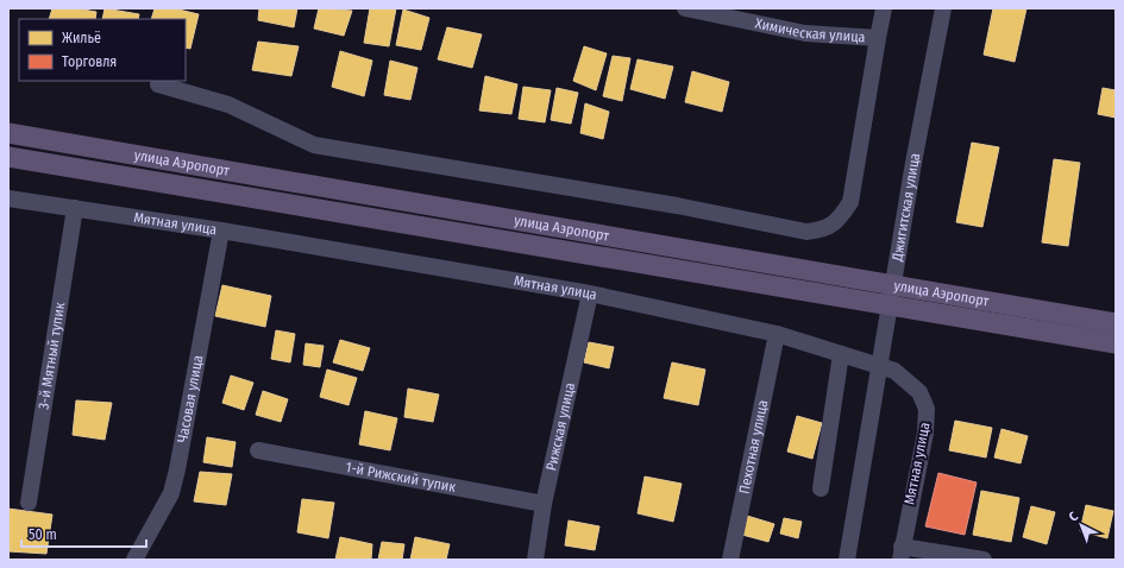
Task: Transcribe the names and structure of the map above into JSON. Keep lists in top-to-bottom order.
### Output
{
  "streets": {
    "main road": ["улица Аэропорт"],
    "street": [
      "Химическая улица",
      "Джигитская улица",
      "Мятная улица",
      "3-й Мятный тупик",
      "Часовая улица",
      "Рижская улица",
      "Пехотная улица",
      "1-й Рижский тупик"
    ]
  },
  "crossings": [
    ["Мятная улица", "3-й Мятный тупик"],
    ["Мятная улица", "Часовая улица"],
    ["Мятная улица", "Рижская улица"],
    ["Мятная улица", "Пехотная улица"],
    ["Рижская улица", "1-й Рижский тупик"]
  ],
  "legend": ["Жильё", "Торговля"],
  "scale_bar": "50 m",
  "north": "top left"
}
